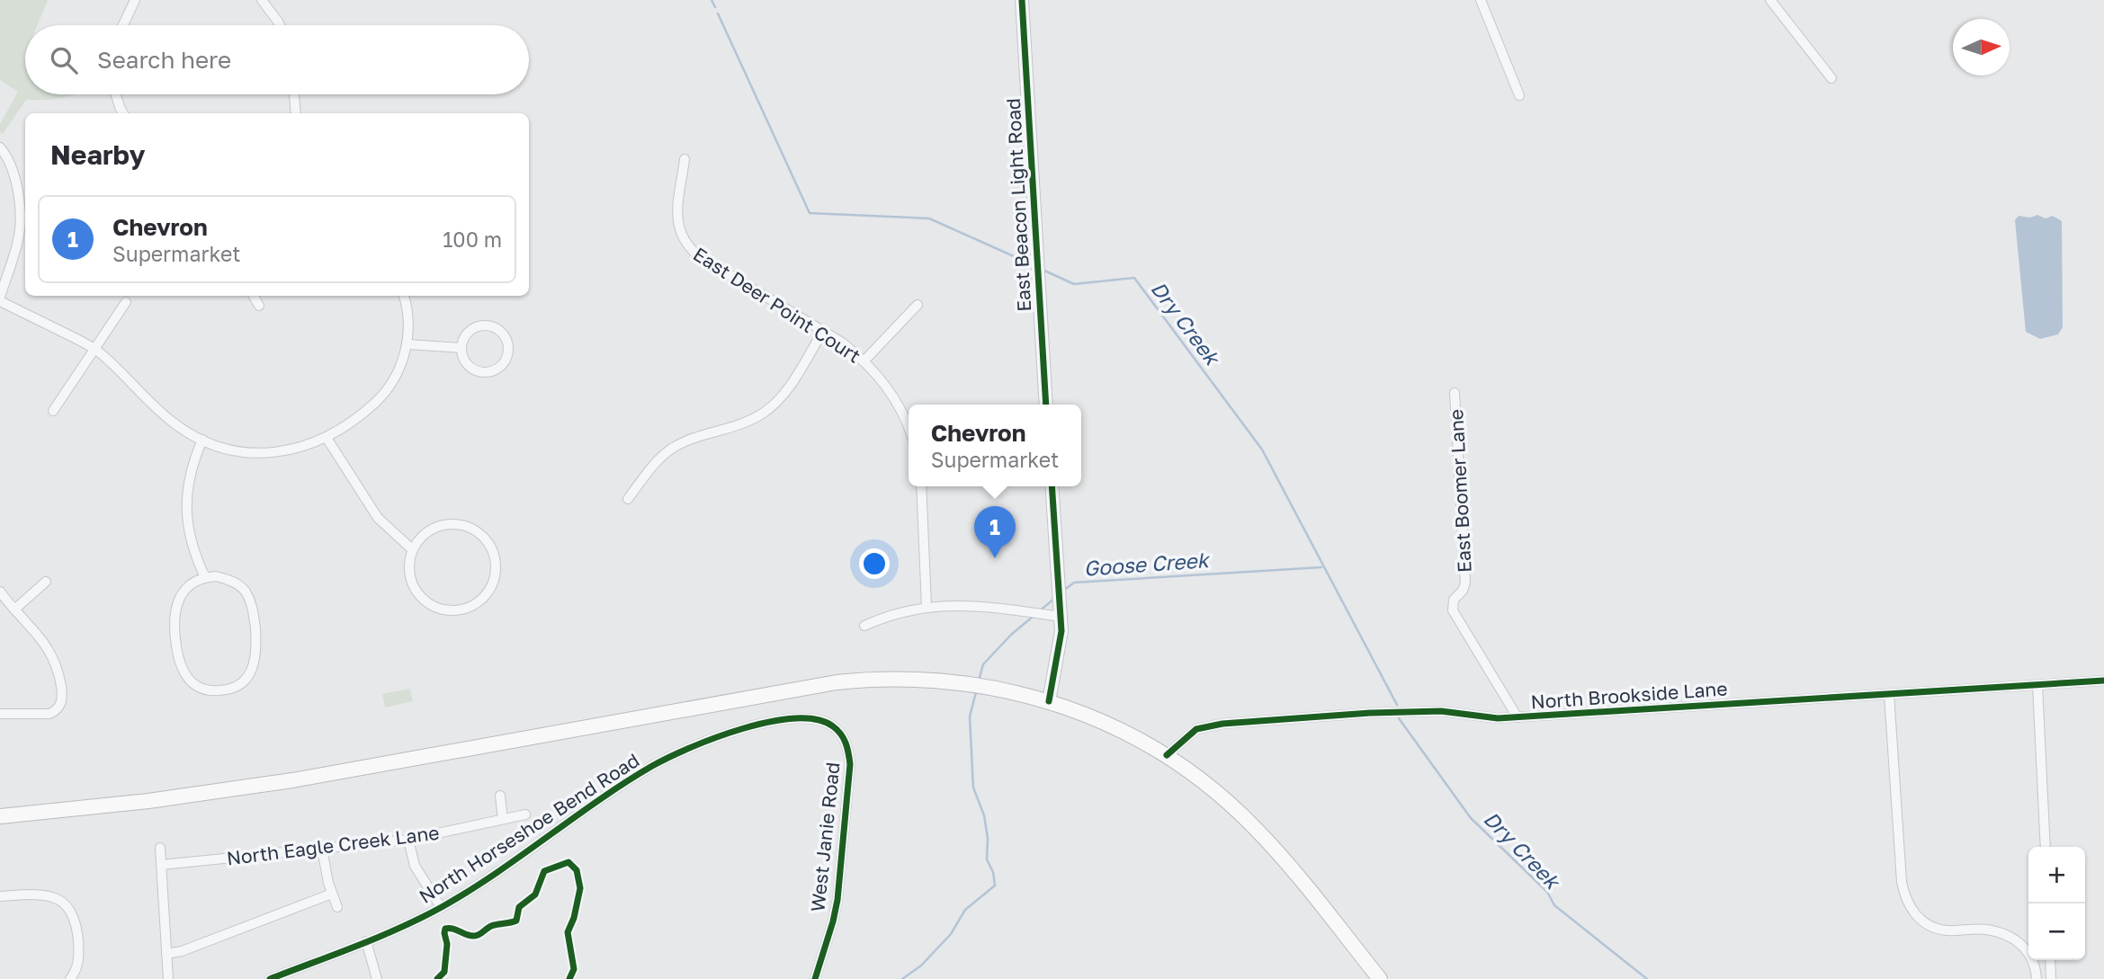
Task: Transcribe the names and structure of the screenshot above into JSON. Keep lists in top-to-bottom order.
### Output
{
  "streets": {
    "main road": ["East Beacon Light Road"],
    "street": [
      "East Deer Point Court",
      "East Boomer Lane",
      "North Brookside Lane",
      "North Horseshoe Bend Road",
      "West Janie Road",
      "North Eagle Creek Lane"
    ]
  },
  "crossings": [
    ["East Boomer Lane", "North Brookside Lane"],
    ["North Horseshoe Bend Road", "West Janie Road"]
  ],
  "water": ["Dry Creek", "Goose Creek"],
  "north": "right",
  "page": {
    "search": "Search here",
    "heading": "Nearby",
    "list": [
      {
        "mark": "1",
        "name": "Chevron",
        "note": "Supermarket",
        "value": "100 m"
      }
    ],
    "popup": ["Chevron", "Supermarket"],
    "pins": "1",
    "map_buttons": ["+", "−"]
  }
}
